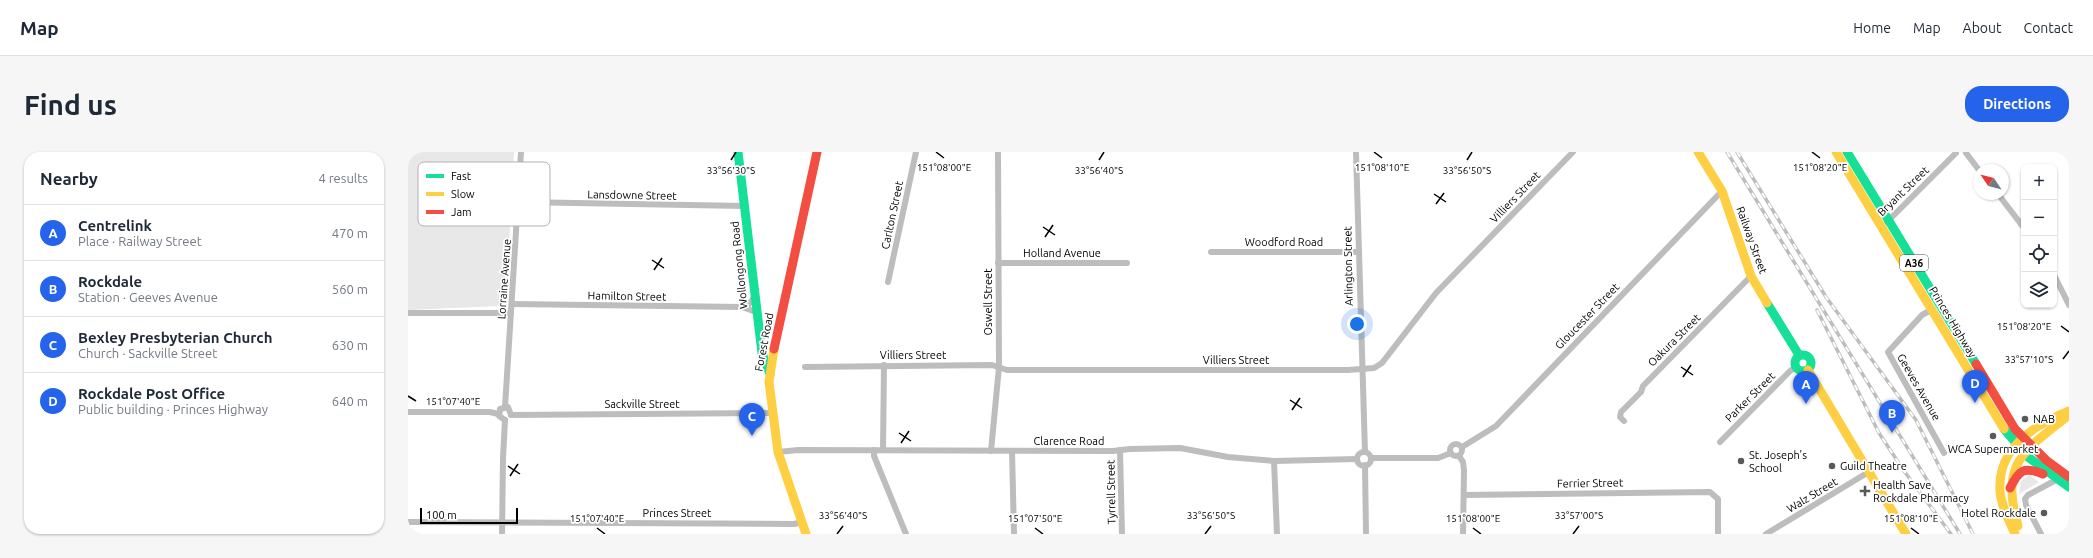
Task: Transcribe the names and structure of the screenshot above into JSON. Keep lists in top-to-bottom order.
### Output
{
  "streets": {
    "main road": [
      "Railway Street",
      "A36",
      "Wollongong Road",
      "Princes Highway",
      "Forest Road"
    ],
    "street": [
      "Bryant Street",
      "Lansdowne Street",
      "Villiers Street",
      "Carlton Street",
      "Woodford Road",
      "Holland Avenue",
      "Arlington Street",
      "Lorraine Avenue",
      "Hamilton Street",
      "Oswell Street",
      "Gloucester Street",
      "Oakura Street",
      "Geeves Avenue",
      "Parker Street",
      "Sackville Street",
      "Clarence Road",
      "Ferrier Street",
      "Tyrrell Street",
      "Walz Street",
      "Princes Street"
    ]
  },
  "crossings": [
    ["Bryant Street", "Princes Highway"],
    ["Lansdowne Street", "Wollongong Road"],
    ["Villiers Street", "Arlington Street"],
    ["Villiers Street", "Oswell Street"],
    ["Railway Street", "Gloucester Street"],
    ["Railway Street", "Oakura Street"],
    ["Railway Street", "Parker Street"],
    ["Woodford Road", "Arlington Street"],
    ["Holland Avenue", "Oswell Street"],
    ["Wollongong Road", "Hamilton Street"],
    ["Wollongong Road", "Forest Road"],
    ["Arlington Street", "Clarence Road"],
    ["Lorraine Avenue", "Hamilton Street"],
    ["Lorraine Avenue", "Sackville Street"],
    ["Oswell Street", "Clarence Road"],
    ["Princes Highway", "Geeves Avenue"],
    ["Forest Road", "Sackville Street"],
    ["Forest Road", "Clarence Road"],
    ["Forest Road", "Princes Street"],
    ["Clarence Road", "Tyrrell Street"]
  ],
  "places": {
    "other": [
      "NAB",
      "WCA Supermarket",
      "St. Joseph's School",
      "Guild Theatre",
      "Hotel Rockdale"
    ],
    "health": ["Health Save Rockdale Pharmacy"]
  },
  "legend": ["Fast", "Slow", "Jam"],
  "scale_bar": "100 m",
  "north": "top left",
  "page": {
    "header": "Map",
    "nav": [
      "Home",
      "Map",
      "About",
      "Contact"
    ],
    "buttons": "Directions",
    "title": "Find us",
    "heading": ["Nearby", "4 results"],
    "map_buttons": ["+", "−"],
    "list": [
      {
        "mark": "A",
        "name": "Centrelink",
        "note": "Place · Railway Street",
        "value": "470 m"
      },
      {
        "mark": "B",
        "name": "Rockdale",
        "note": "Station · Geeves Avenue",
        "value": "560 m"
      },
      {
        "mark": "C",
        "name": "Bexley Presbyterian Church",
        "note": "Church · Sackville Street",
        "value": "630 m"
      },
      {
        "mark": "D",
        "name": "Rockdale Post Office",
        "note": "Public building · Princes Highway",
        "value": "640 m"
      }
    ],
    "pins": [
      "D",
      "A",
      "B",
      "C"
    ],
    "scale": "100 m"
  },
  "coordinates": [
    "151°08'00\"E",
    "151°08'10\"E",
    "151°08'20\"E",
    "33°56'30\"S",
    "33°56'40\"S",
    "33°56'50\"S",
    "33°57'10\"S",
    "151°07'40\"E",
    "33°57'00\"S",
    "151°07'50\"E"
  ]
}
